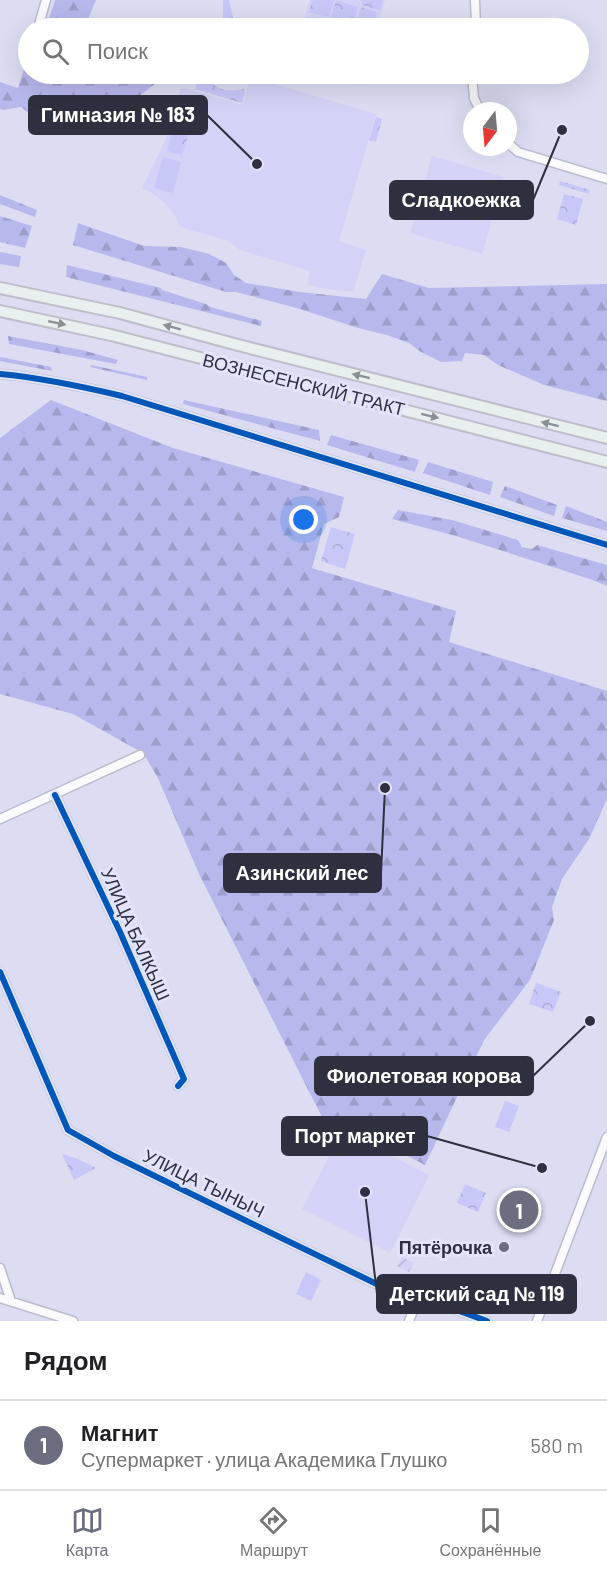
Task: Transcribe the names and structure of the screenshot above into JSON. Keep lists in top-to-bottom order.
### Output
{
  "streets": {
    "main road": ["ВОЗНЕСЕНСКИЙ ТРАКТ"],
    "street": ["УЛИЦА БАЛКЫШ", "УЛИЦА ТЫНЫЧ"]
  },
  "places": [
    "Сладкоежка",
    "Гимназия № 183",
    "Азинский лес",
    "Фиолетовая корова",
    "Порт маркет",
    "Детский сад № 119",
    "Пятёрочка"
  ],
  "north": "bottom",
  "page": {
    "search": "Поиск",
    "pins": "1",
    "heading": "Рядом",
    "list": [
      {
        "mark": "1",
        "name": "Магнит",
        "note": "Супермаркет · улица Академика Глушко",
        "value": "580 m"
      }
    ],
    "nav": ["Карта", "Маршрут", "Сохранённые"]
  }
}
